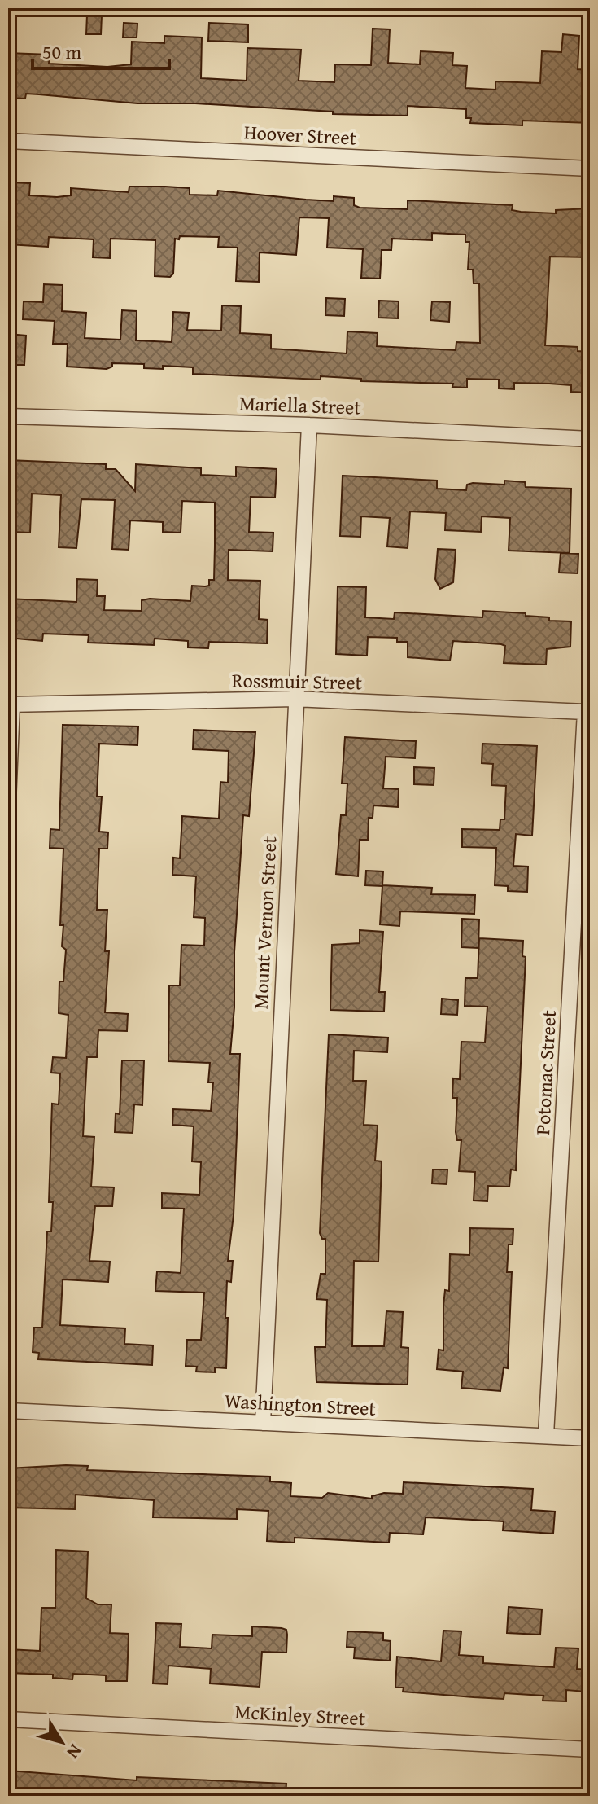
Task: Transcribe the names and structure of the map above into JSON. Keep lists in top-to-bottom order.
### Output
{
  "streets": {
    "street": [
      "Hoover Street",
      "Mariella Street",
      "Rossmuir Street",
      "Mount Vernon Street",
      "Potomac Street",
      "Washington Street",
      "McKinley Street"
    ]
  },
  "crossings": [
    ["Mariella Street", "Mount Vernon Street"],
    ["Rossmuir Street", "Mount Vernon Street"],
    ["Rossmuir Street", "Potomac Street"],
    ["Mount Vernon Street", "Washington Street"],
    ["Potomac Street", "Washington Street"]
  ],
  "scale_bar": "50 m",
  "north": "bottom right"
}
